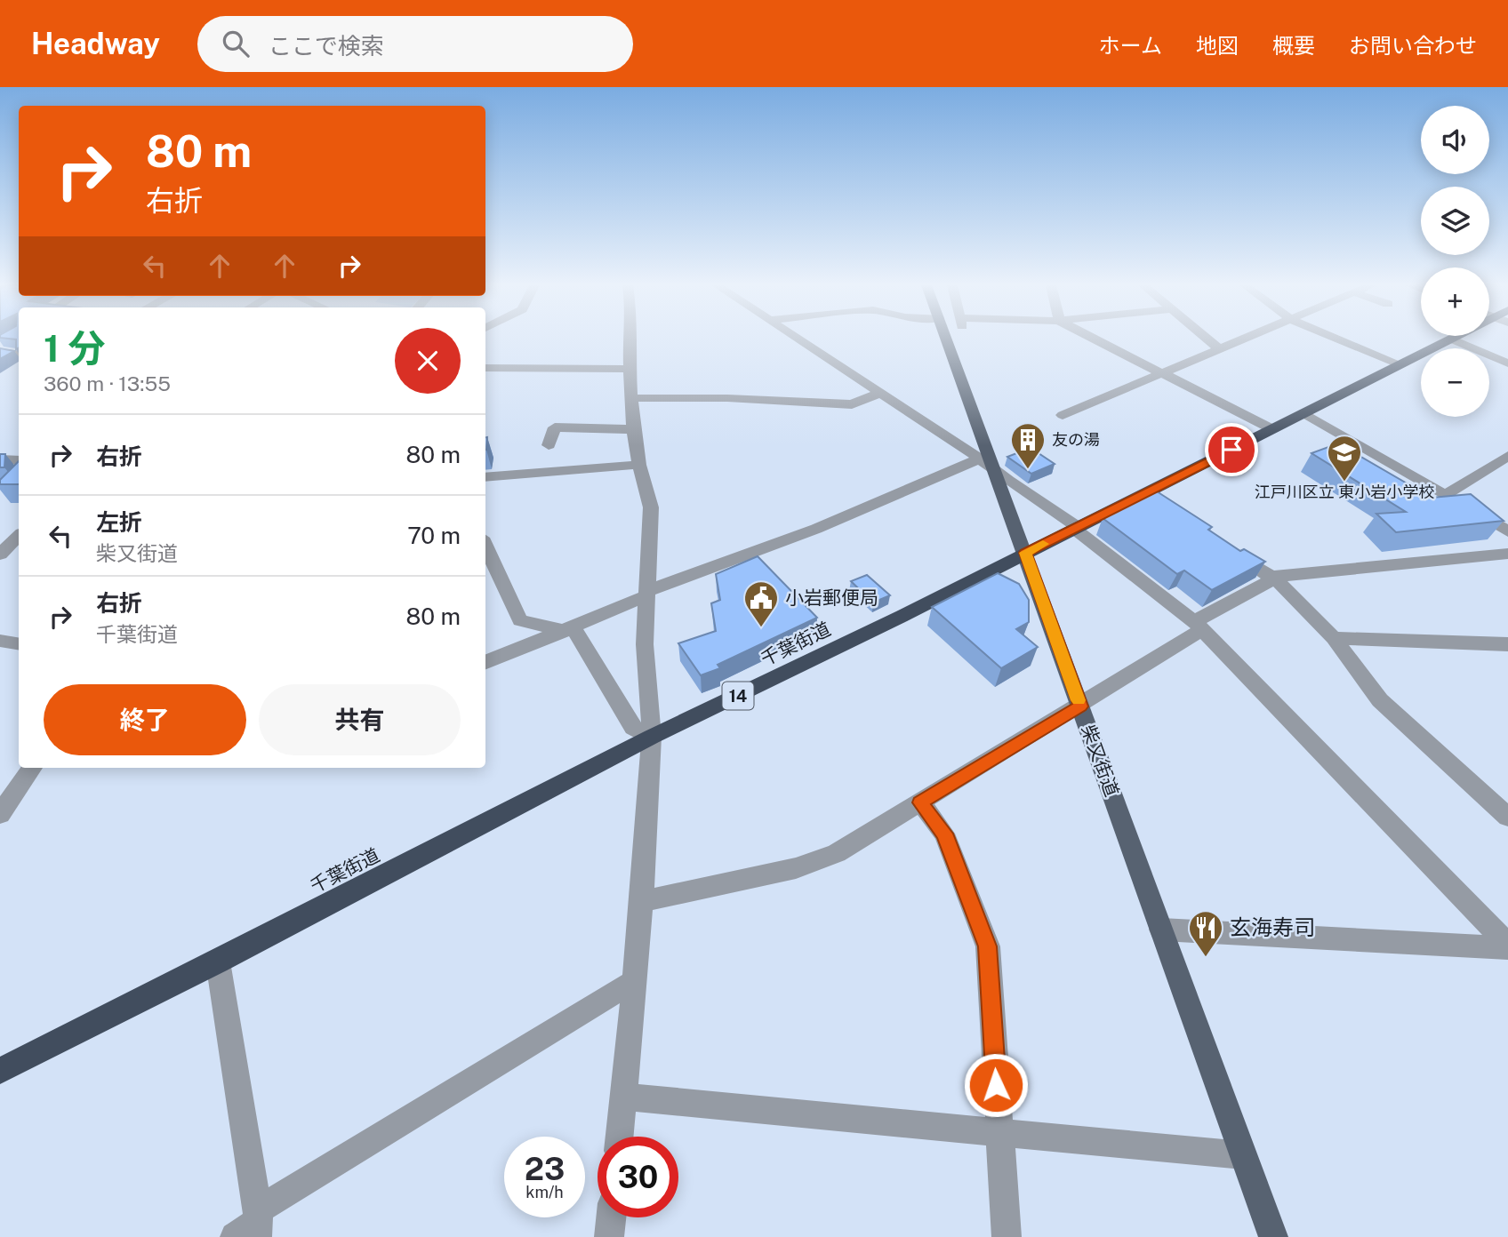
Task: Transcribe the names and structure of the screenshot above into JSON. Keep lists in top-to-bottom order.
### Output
{
  "streets": {
    "highway": ["千葉街道", "14"],
    "main road": ["柴又街道"]
  },
  "crossings": [
    ["千葉街道", "柴又街道"]
  ],
  "places": {
    "building": ["友の湯"],
    "school or university": ["江戸川区立 東小岩小学校"],
    "public building": ["小岩郵便局"],
    "restaurant": ["玄海寿司"]
  },
  "page": {
    "header": "Headway",
    "search": "ここで検索",
    "nav": [
      "ホーム",
      "地図",
      "概要",
      "お問い合わせ"
    ],
    "map_buttons": ["+", "−"],
    "turn": ["80 m", "右折"],
    "heading": ["1 分", "360 m · 13:55"],
    "list": [
      {
        "name": "右折",
        "value": "80 m"
      },
      {
        "name": "左折",
        "note": "柴又街道",
        "value": "70 m"
      },
      {
        "name": "右折",
        "note": "千葉街道",
        "value": "80 m"
      }
    ],
    "buttons": ["終了", "共有"],
    "speed": "23 km/h",
    "limit": "30"
  }
}
